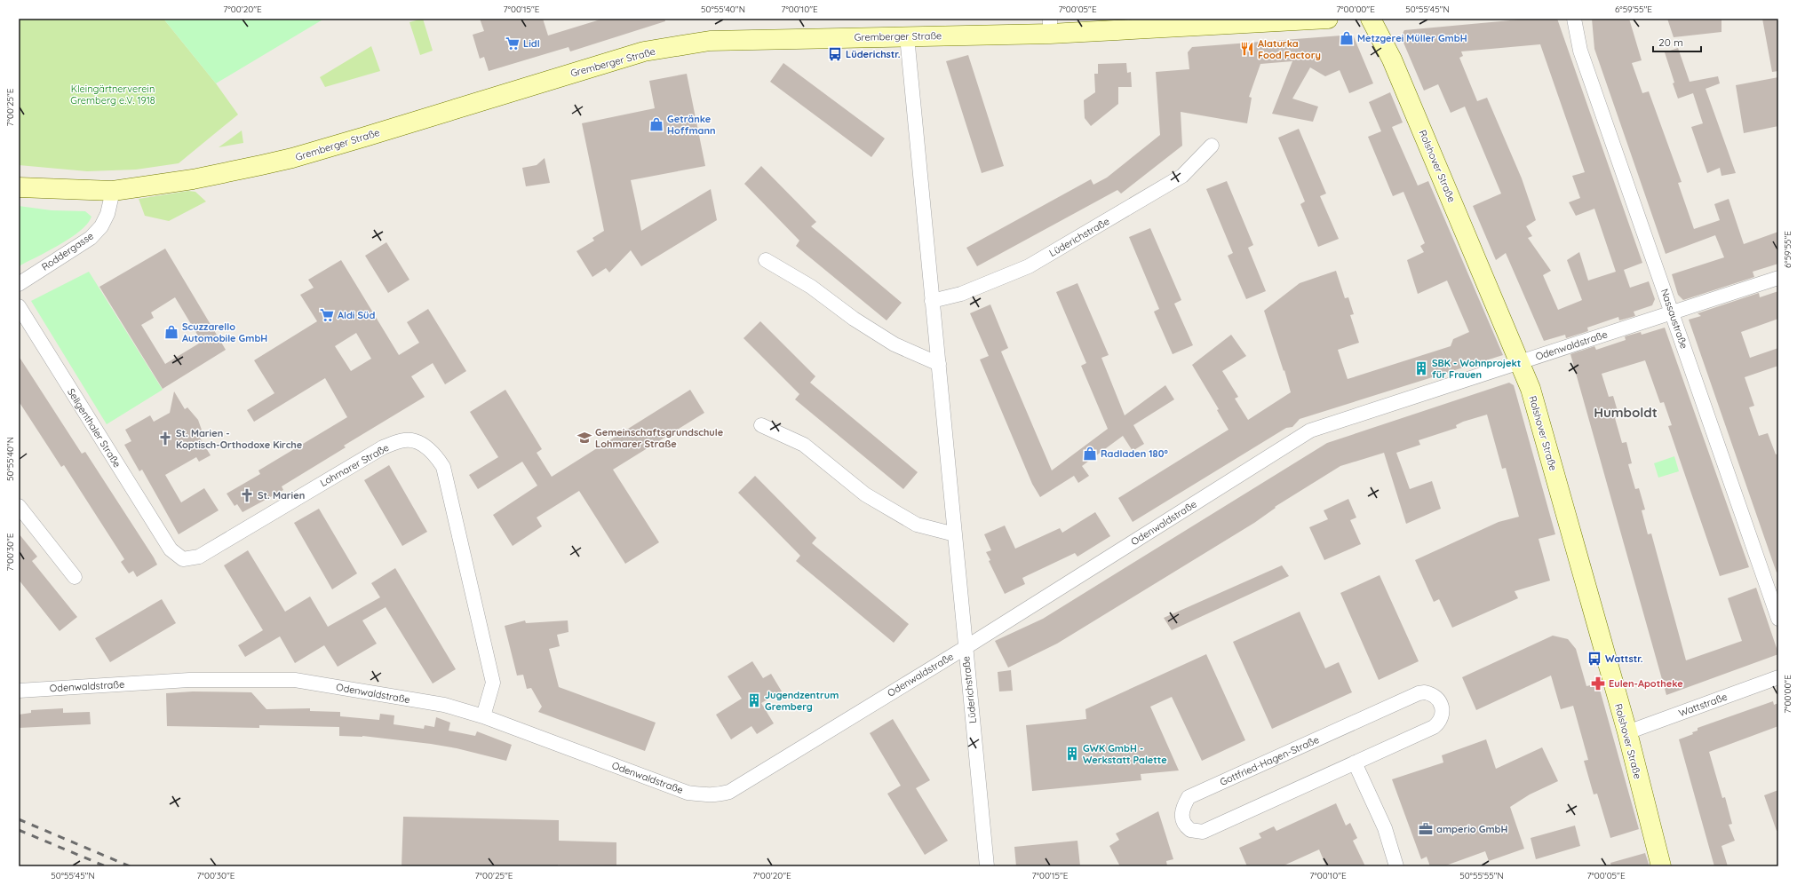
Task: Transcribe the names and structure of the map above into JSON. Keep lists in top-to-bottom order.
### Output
{
  "streets": {
    "street": [
      "Gremberger Straße",
      "Rolshover Straße",
      "Lüderichstraße",
      "Roddergasse",
      "Nassaustraße",
      "Odenwaldstraße",
      "Seligenthaler Straße",
      "Lohmarer Straße",
      "Wattstraße",
      "Gottfried-Hagen-Straße"
    ]
  },
  "crossings": [
    ["Gremberger Straße", "Lüderichstraße"],
    ["Gremberger Straße", "Roddergasse"],
    ["Rolshover Straße", "Odenwaldstraße"],
    ["Rolshover Straße", "Wattstraße"],
    ["Lüderichstraße", "Odenwaldstraße"],
    ["Nassaustraße", "Odenwaldstraße"],
    ["Odenwaldstraße", "Lohmarer Straße"],
    ["Seligenthaler Straße", "Lohmarer Straße"]
  ],
  "districts": ["Humboldt"],
  "parks": ["Kleingärtnerverein Gremberg e.V. 1918"],
  "places": {
    "shop": [
      "Metzgerei Müller GmbH",
      "Getränke Hoffmann",
      "Scuzzarello Automobile GmbH",
      "Radladen 180°"
    ],
    "supermarket": ["Lidl", "Aldi Süd"],
    "restaurant": ["Alaturka Food Factory"],
    "bus stop": ["Lüderichstr.", "Wattstr."],
    "building": ["SBK - Wohnprojekt für Frauen", "Jugendzentrum Gremberg", "GWK GmbH - Werkstatt Palette"],
    "school or university": ["Gemeinschaftsgrundschule Lohmarer Straße"],
    "church": ["St. Marien - Koptisch-Orthodoxe Kirche", "St. Marien"],
    "pharmacy": ["Eulen-Apotheke"],
    "office": ["amperio GmbH"]
  },
  "scale_bar": "20 m",
  "coordinates": [
    "7°00'20\"E",
    "7°00'15\"E",
    "50°55'40\"N",
    "7°00'10\"E",
    "7°00'05\"E",
    "7°00'00\"E",
    "50°55'45\"N",
    "6°59'55\"E",
    "7°00'25\"E",
    "7°00'30\"E",
    "50°55'55\"N"
  ]
}
